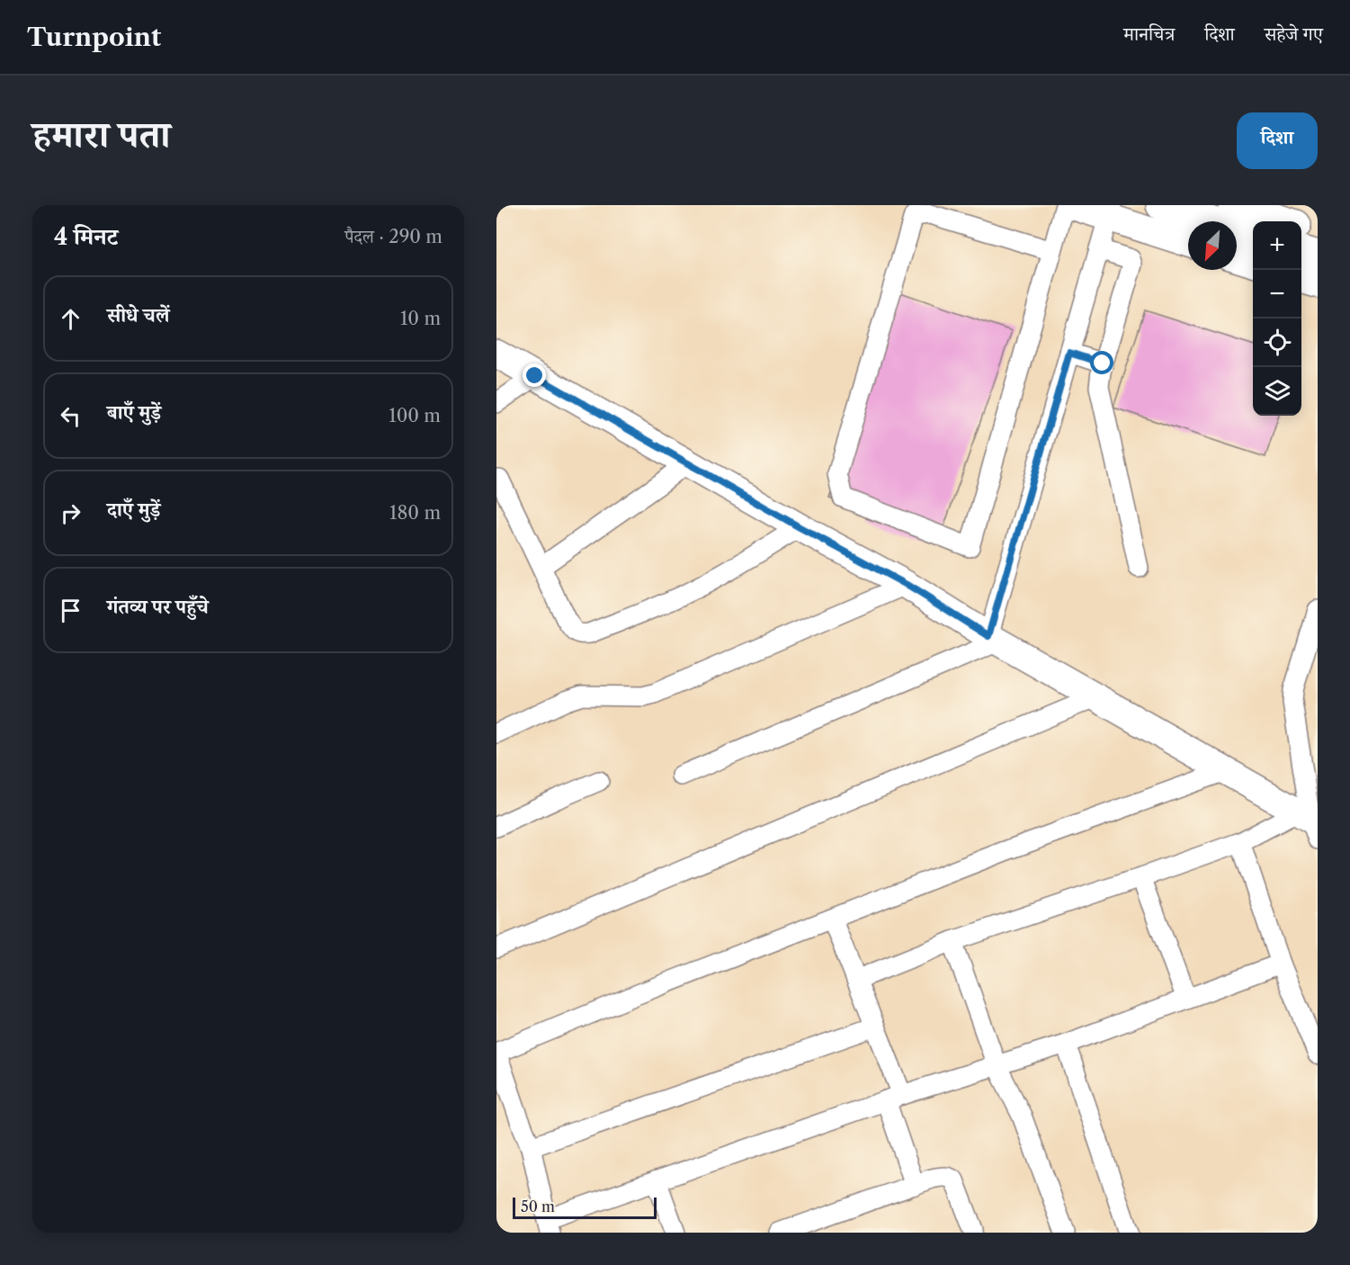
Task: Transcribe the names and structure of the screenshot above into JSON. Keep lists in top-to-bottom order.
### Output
{
  "scale_bar": "50 m",
  "north": "bottom left",
  "page": {
    "header": "Turnpoint",
    "nav": ["मानचित्र", "दिशा", "सहेजे गए"],
    "title": "हमारा पता",
    "buttons": "दिशा",
    "heading": ["4 मिनट", "पैदल · 290 m"],
    "map_buttons": ["+", "−"],
    "list": [
      ["सीधे चलें", "10 m"],
      ["बाएँ मुड़ें", "100 m"],
      ["दाएँ मुड़ें", "180 m"],
      "गंतव्य पर पहुँचे"
    ],
    "scale": "50 m"
  }
}
